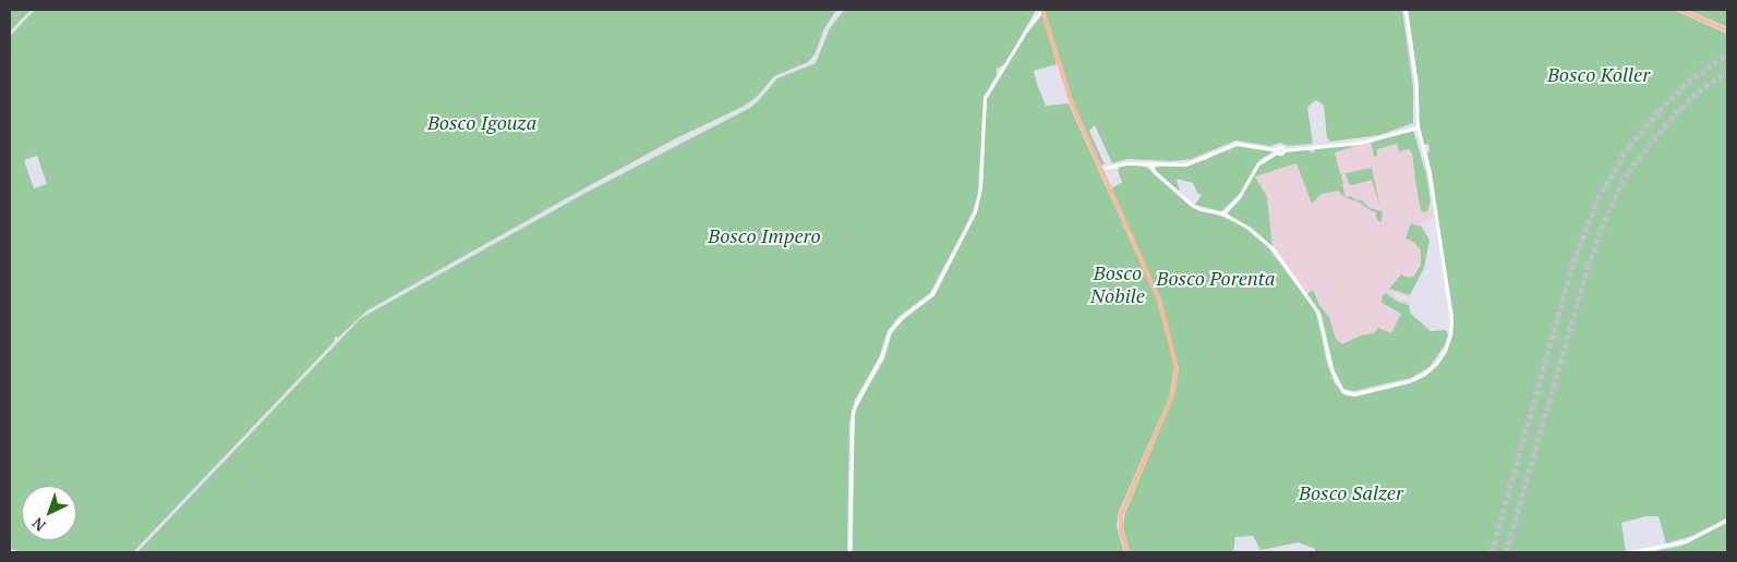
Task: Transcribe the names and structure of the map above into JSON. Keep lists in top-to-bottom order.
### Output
{
  "parks": [
    "Bosco Koller",
    "Bosco Igouza",
    "Bosco Impero",
    "Bosco Nobile",
    "Bosco Porenta",
    "Bosco Salzer"
  ],
  "north": "bottom left"
}
